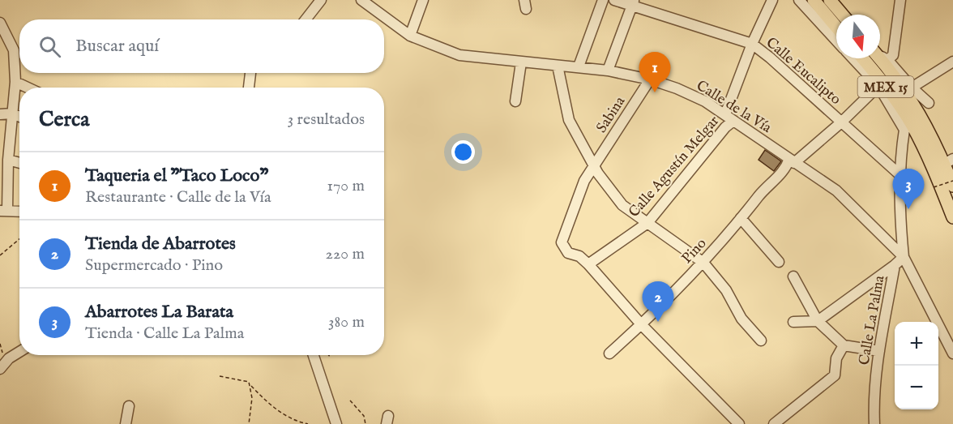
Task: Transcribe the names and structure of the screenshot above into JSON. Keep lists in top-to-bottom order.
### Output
{
  "streets": {
    "main road": ["MEX 15"],
    "street": [
      "Calle Eucalipto",
      "Calle de la Vía",
      "Sabina",
      "Calle Agustín Melgar",
      "Pino",
      "Calle La Palma"
    ]
  },
  "crossings": [
    ["Calle Eucalipto", "Pino"],
    ["Calle de la Vía", "Sabina"],
    ["Calle de la Vía", "Calle Agustín Melgar"],
    ["Calle de la Vía", "Pino"],
    ["Calle de la Vía", "Calle La Palma"],
    ["Sabina", "Calle Agustín Melgar"]
  ],
  "north": "bottom",
  "page": {
    "search": "Buscar aquí",
    "pins": ["1", "3", "2"],
    "heading": ["Cerca", "3 resultados"],
    "list": [
      {
        "mark": "1",
        "name": "Taqueria el \"Taco Loco\"",
        "note": "Restaurante · Calle de la Vía",
        "value": "170 m"
      },
      {
        "mark": "2",
        "name": "Tienda de Abarrotes",
        "note": "Supermercado · Pino",
        "value": "220 m"
      },
      {
        "mark": "3",
        "name": "Abarrotes La Barata",
        "note": "Tienda · Calle La Palma",
        "value": "380 m"
      }
    ],
    "map_buttons": ["+", "−"]
  }
}
